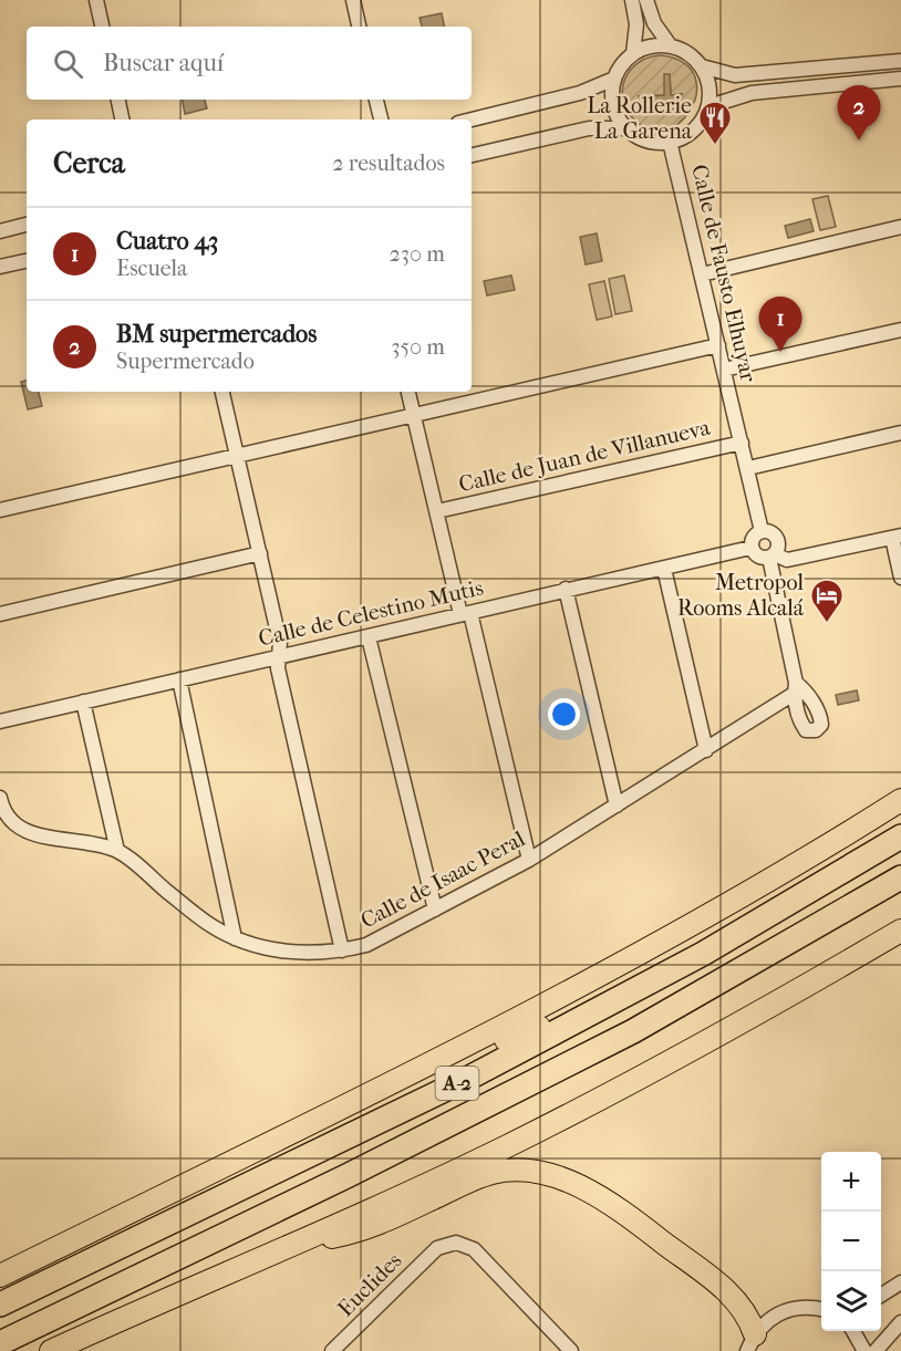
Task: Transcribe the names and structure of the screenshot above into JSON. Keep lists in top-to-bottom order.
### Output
{
  "streets": {
    "highway": ["A-2"],
    "street": [
      "Calle de Fausto Elhuyar",
      "Calle de Juan de Villanueva",
      "Calle de Celestino Mutis",
      "Calle de Isaac Peral",
      "Euclides"
    ]
  },
  "crossings": [
    ["Calle de Fausto Elhuyar", "Calle de Juan de Villanueva"],
    ["Calle de Fausto Elhuyar", "Calle de Celestino Mutis"],
    ["Calle de Fausto Elhuyar", "Calle de Isaac Peral"],
    ["Calle de Celestino Mutis", "Calle de Isaac Peral"]
  ],
  "places": {
    "restaurant": ["La Rollerie La Garena"],
    "hotel": ["Metropol Rooms Alcalá"]
  },
  "page": {
    "search": "Buscar aquí",
    "pins": ["2", "1"],
    "heading": ["Cerca", "2 resultados"],
    "list": [
      {
        "mark": "1",
        "name": "Cuatro 43",
        "note": "Escuela",
        "value": "230 m"
      },
      {
        "mark": "2",
        "name": "BM supermercados",
        "note": "Supermercado",
        "value": "350 m"
      }
    ],
    "map_buttons": ["+", "−"]
  }
}
